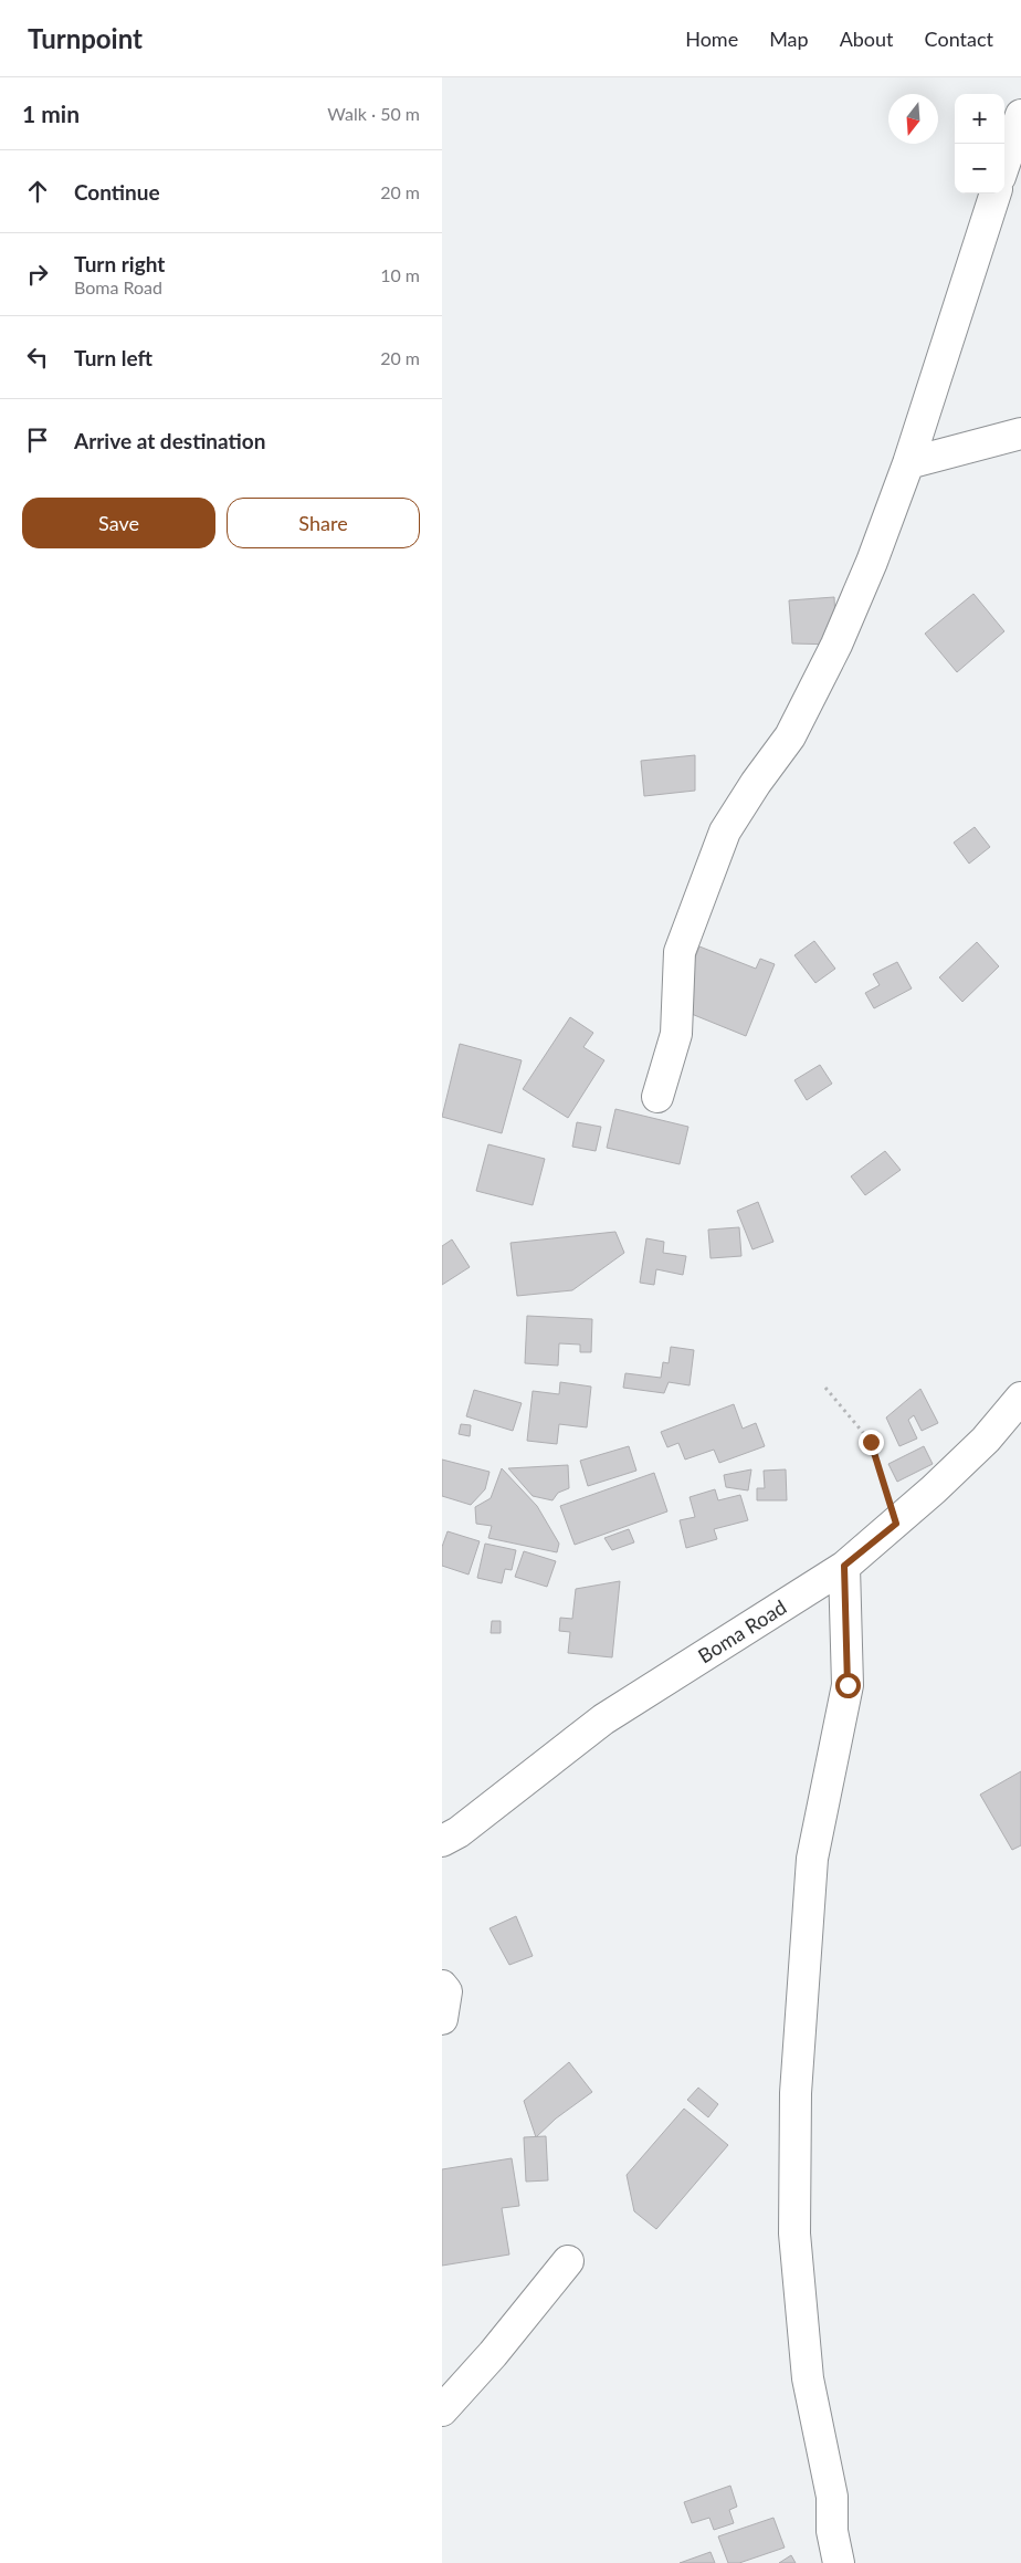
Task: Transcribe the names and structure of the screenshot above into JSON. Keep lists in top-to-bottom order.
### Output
{
  "streets": {
    "street": ["Boma Road"]
  },
  "north": "bottom",
  "page": {
    "header": "Turnpoint",
    "nav": [
      "Home",
      "Map",
      "About",
      "Contact"
    ],
    "heading": ["1 min", "Walk · 50 m"],
    "map_buttons": ["+", "−"],
    "list": [
      ["Continue", "20 m"],
      ["Turn right", "Boma Road", "10 m"],
      ["Turn left", "20 m"],
      "Arrive at destination"
    ],
    "buttons": ["Save", "Share"]
  }
}
